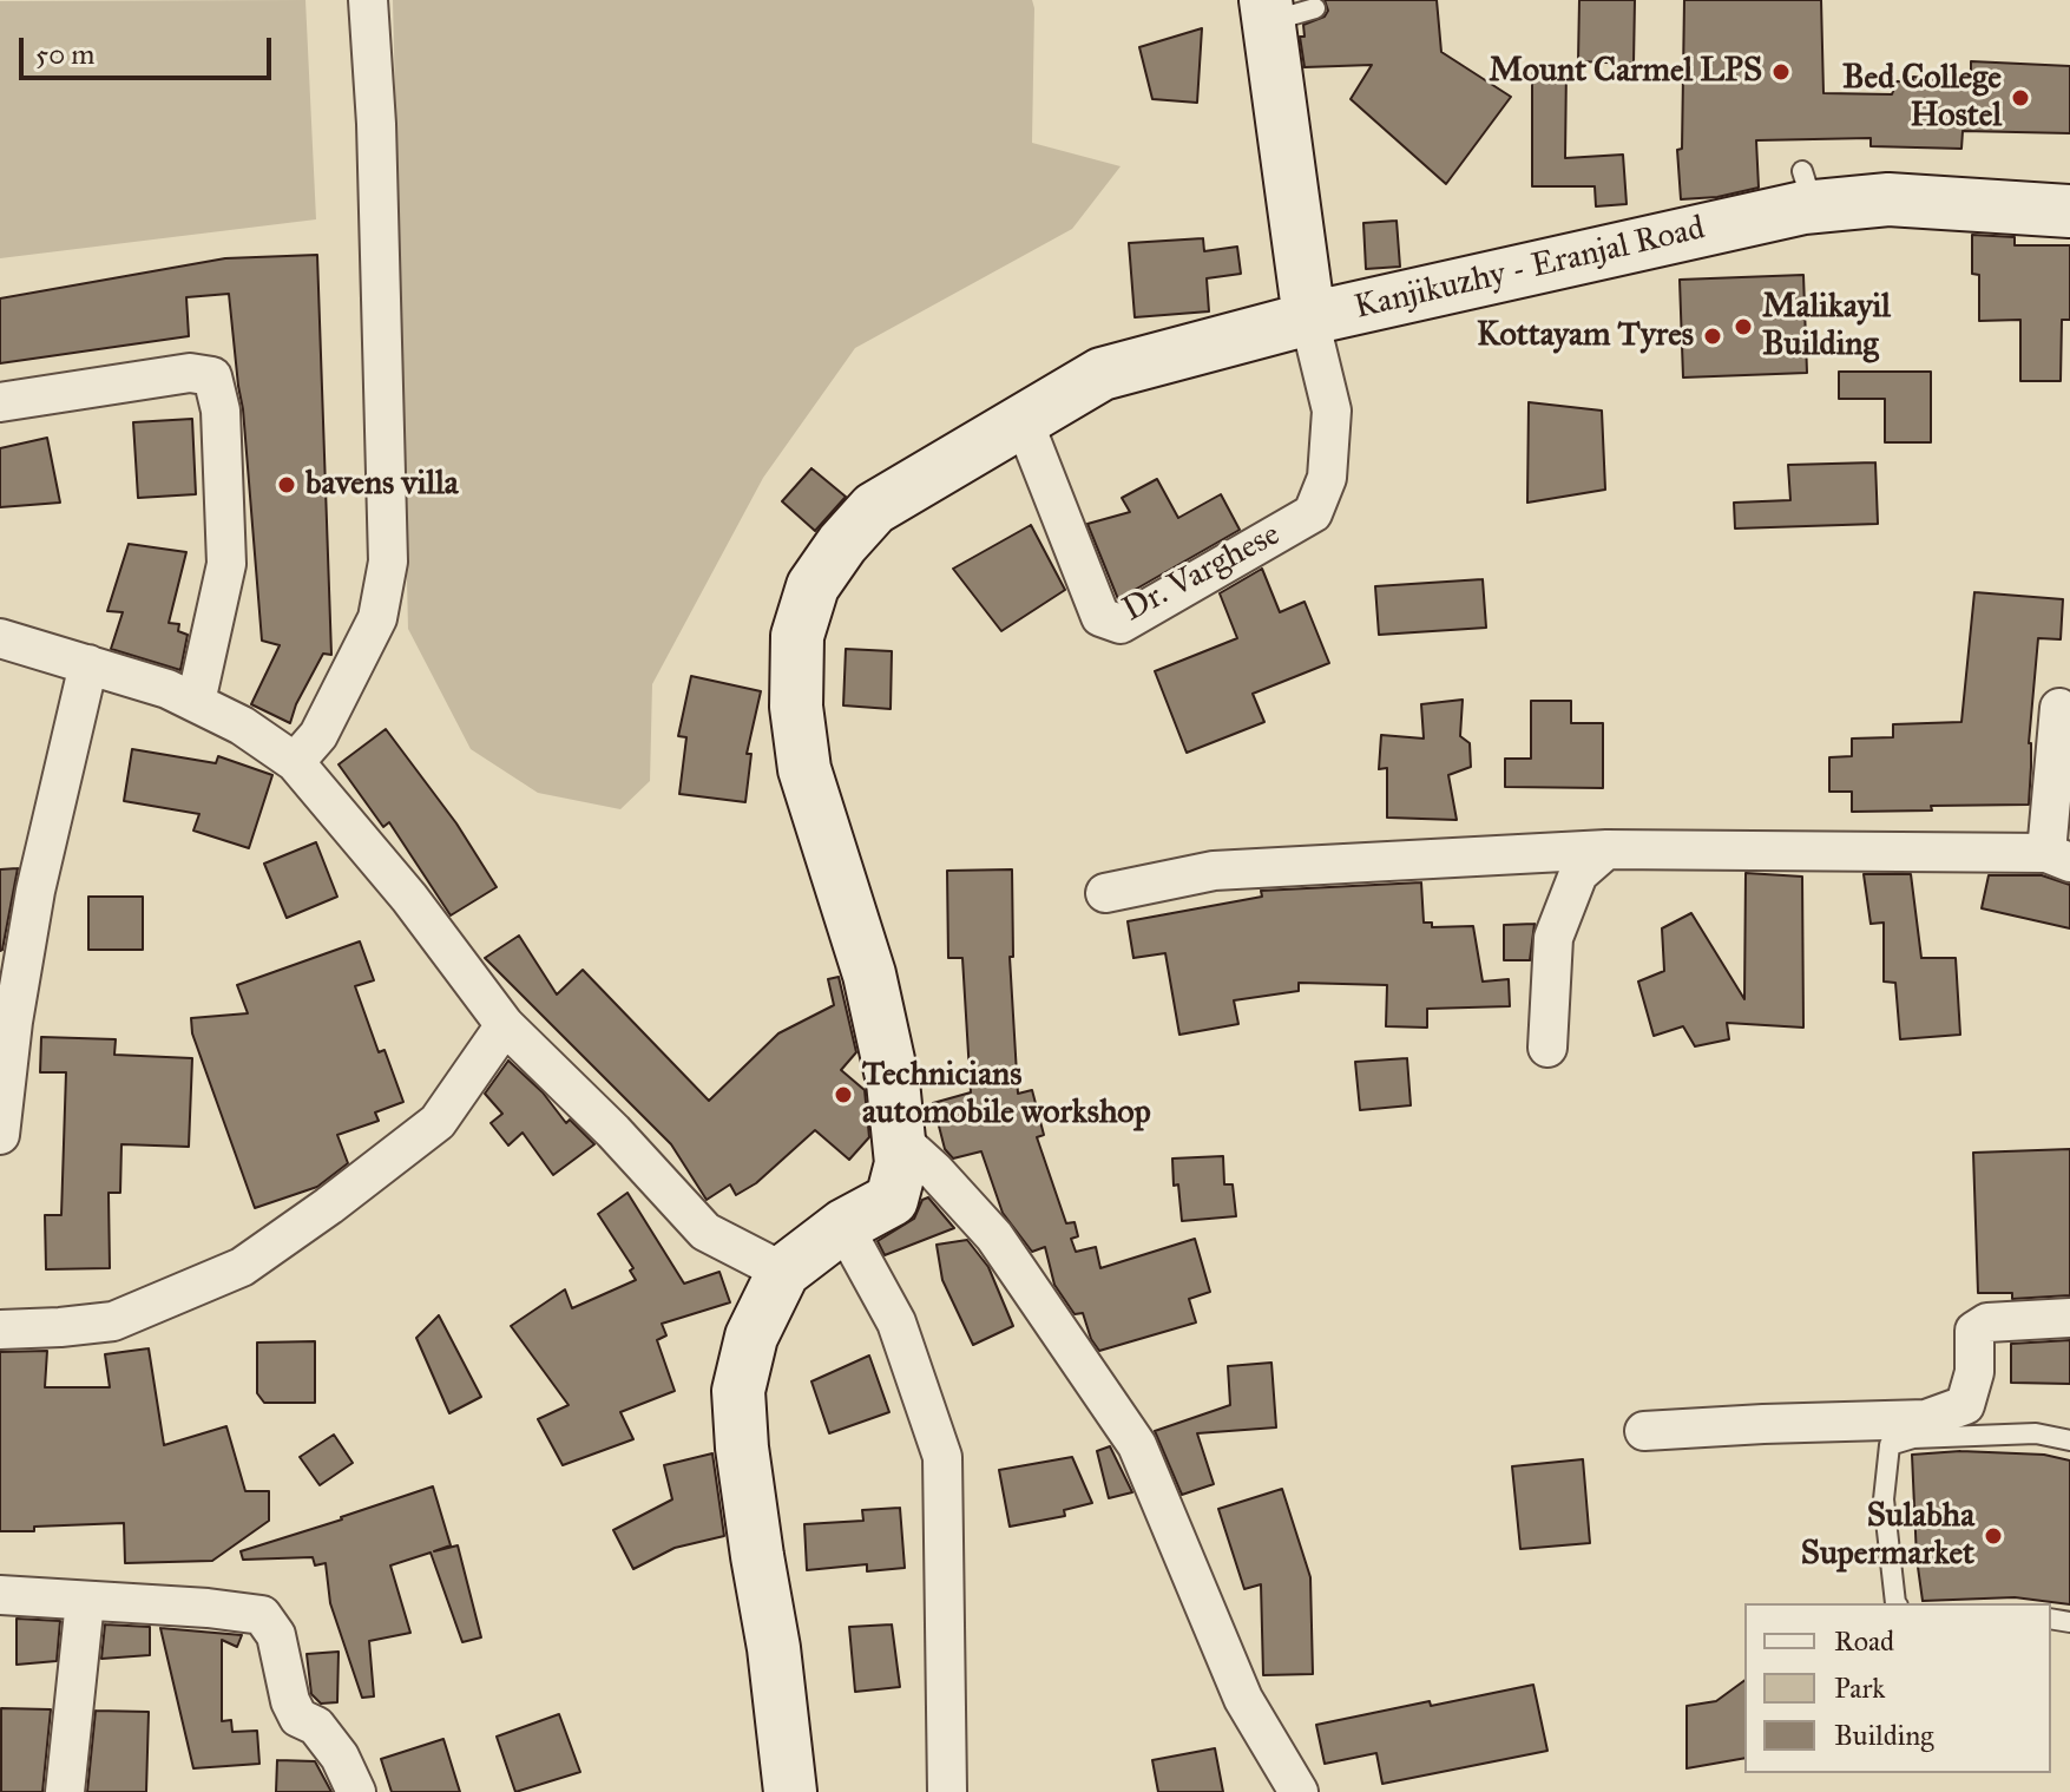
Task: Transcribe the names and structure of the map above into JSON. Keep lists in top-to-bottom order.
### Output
{
  "streets": {
    "main road": ["Kanjikuzhy - Eranjal Road"],
    "street": ["Dr. Varghese"]
  },
  "crossings": [
    ["Kanjikuzhy - Eranjal Road", "Dr. Varghese"]
  ],
  "places": [
    "Mount Carmel LPS",
    "Bed College Hostel",
    "Malikayil Building",
    "Kottayam Tyres",
    "bavens villa",
    "Technicians automobile workshop",
    "Sulabha Supermarket"
  ],
  "legend": ["Road", "Park", "Building"],
  "scale_bar": "50 m"
}
